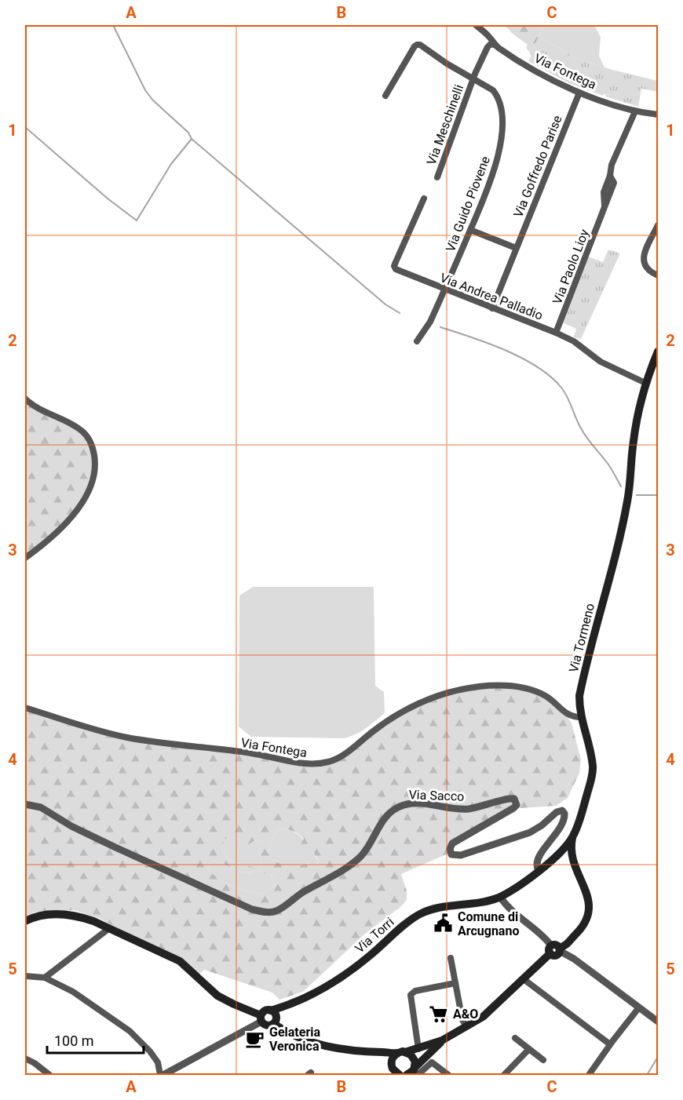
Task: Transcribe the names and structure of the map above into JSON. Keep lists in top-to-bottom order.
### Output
{
  "streets": {
    "main road": ["Via Tormeno", "Via Torri"],
    "street": [
      "Via Fontega",
      "Via Meschinelli",
      "Via Goffredo Parise",
      "Via Guido Piovene",
      "Via Paolo Lioy",
      "Via Andrea Palladio",
      "Via Sacco"
    ]
  },
  "crossings": [
    ["Via Fontega", "Via Meschinelli"],
    ["Via Fontega", "Via Goffredo Parise"],
    ["Via Fontega", "Via Paolo Lioy"],
    ["Via Fontega", "Via Tormeno"],
    ["Via Meschinelli", "Via Guido Piovene"],
    ["Via Goffredo Parise", "Via Andrea Palladio"],
    ["Via Guido Piovene", "Via Andrea Palladio"],
    ["Via Paolo Lioy", "Via Andrea Palladio"],
    ["Via Andrea Palladio", "Via Tormeno"],
    ["Via Tormeno", "Via Sacco"],
    ["Via Tormeno", "Via Torri"]
  ],
  "places": {
    "public building": ["Comune di Arcugnano"],
    "supermarket": ["A&O"],
    "cafe": ["Gelateria Veronica"]
  },
  "scale_bar": "100 m",
  "grid": {
    "columns": ["A", "B", "C"],
    "rows": [
      "1",
      "2",
      "3",
      "4",
      "5"
    ]
  }
}
